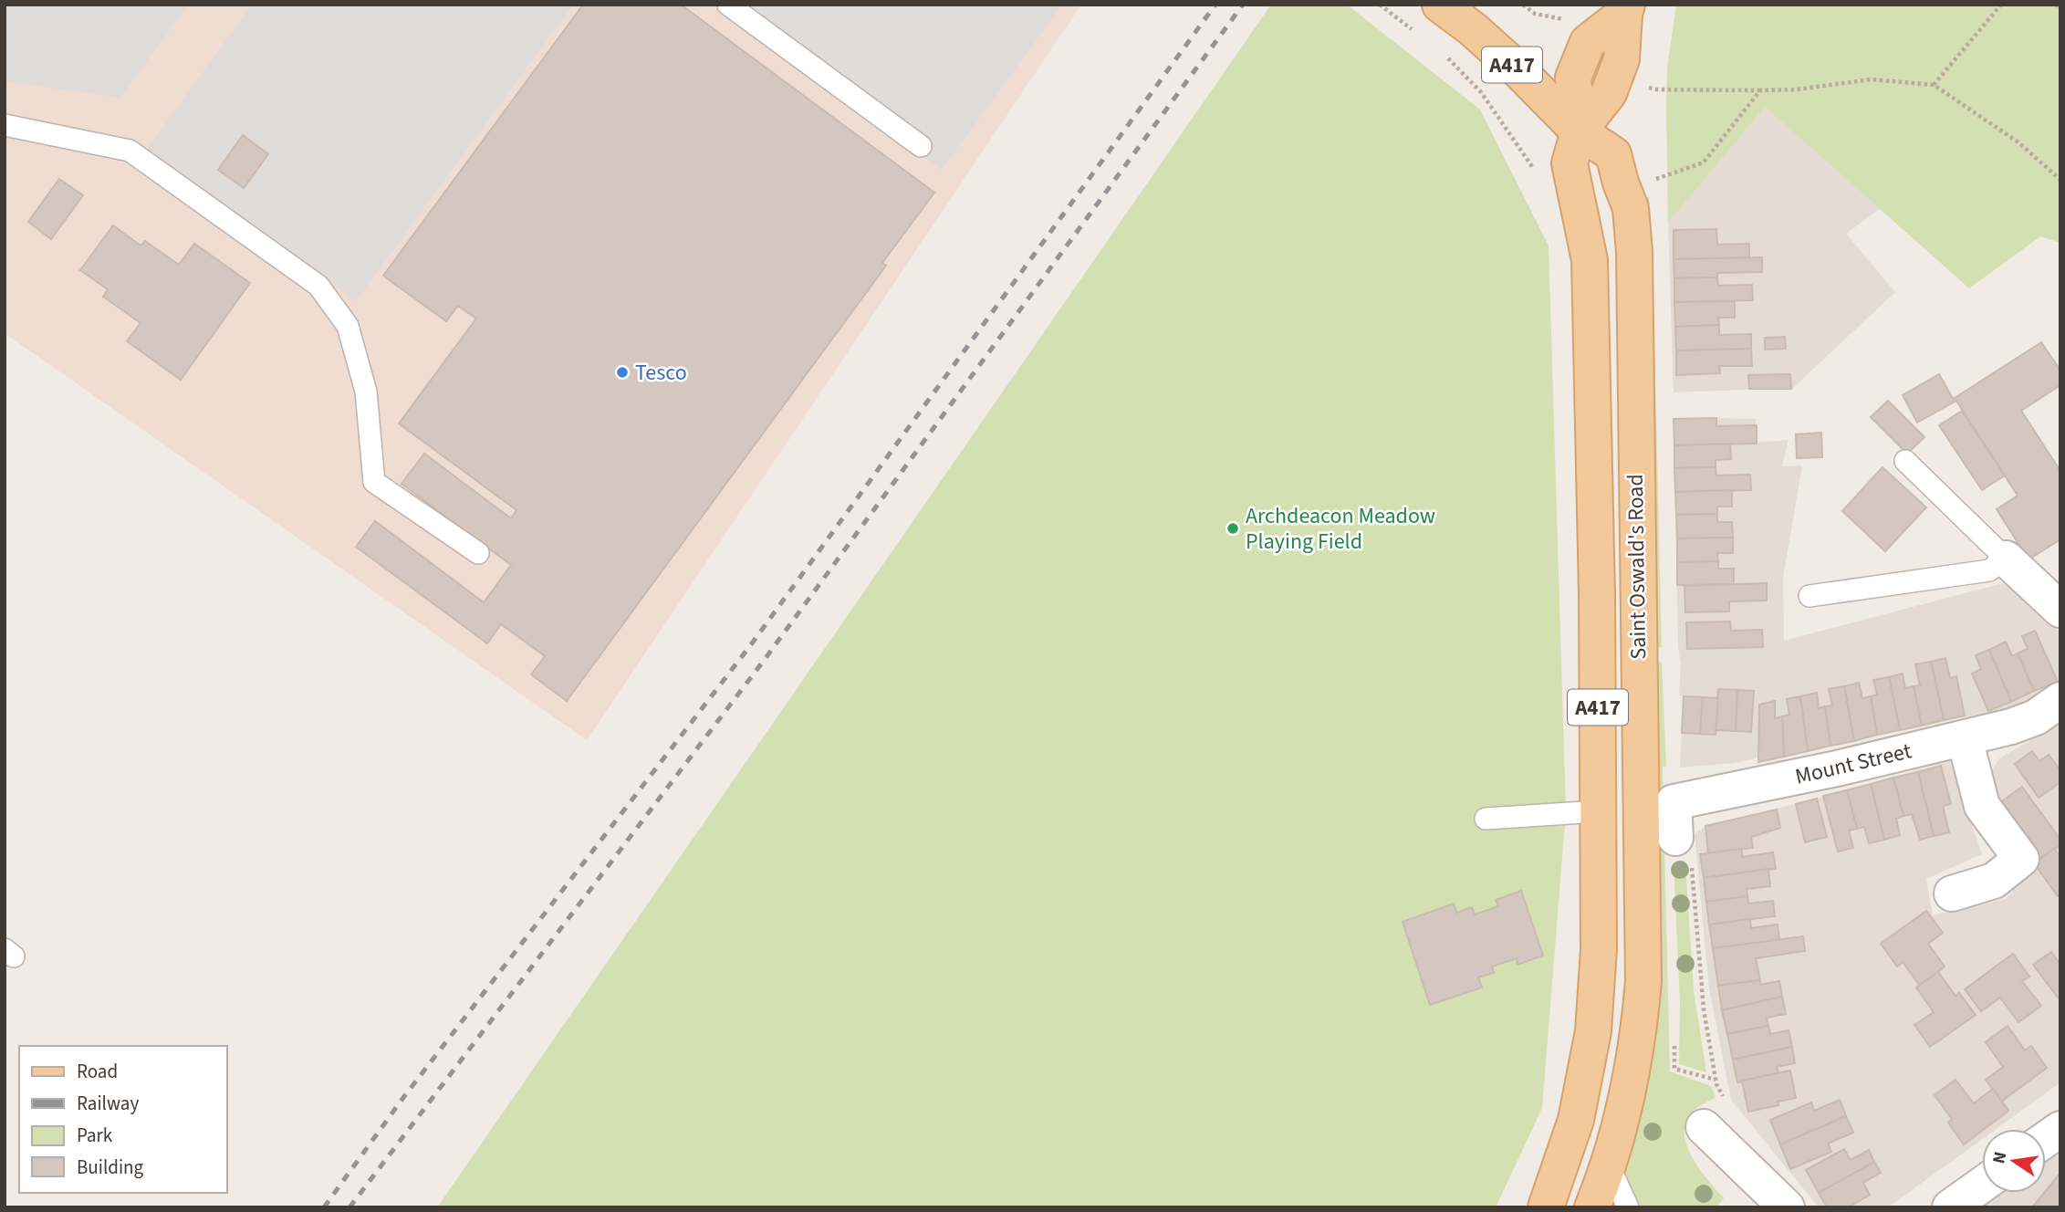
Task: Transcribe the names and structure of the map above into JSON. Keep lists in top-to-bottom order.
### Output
{
  "streets": {
    "main road": ["A417", "Saint Oswald's Road"],
    "street": ["Mount Street"]
  },
  "places": ["Tesco", "Archdeacon Meadow Playing Field"],
  "legend": [
    "Road",
    "Railway",
    "Park",
    "Building"
  ],
  "north": "left"
}
